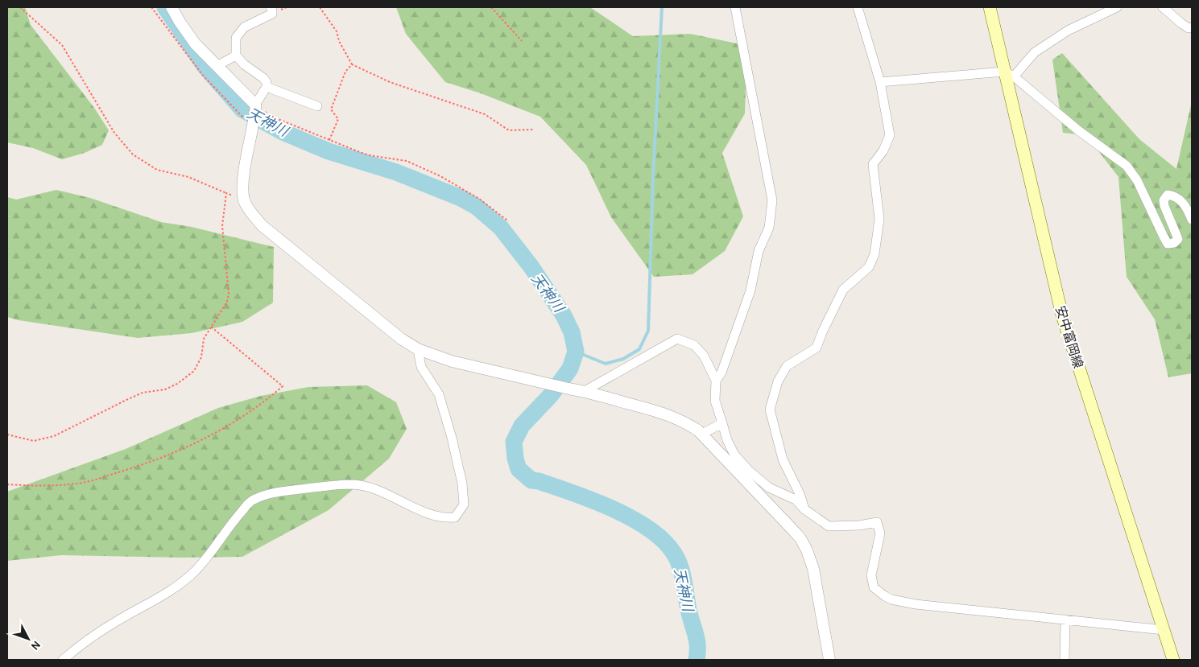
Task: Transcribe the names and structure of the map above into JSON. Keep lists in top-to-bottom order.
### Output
{
  "streets": {
    "main road": ["安中富岡線"]
  },
  "water": ["天神川"],
  "north": "bottom right"
}
